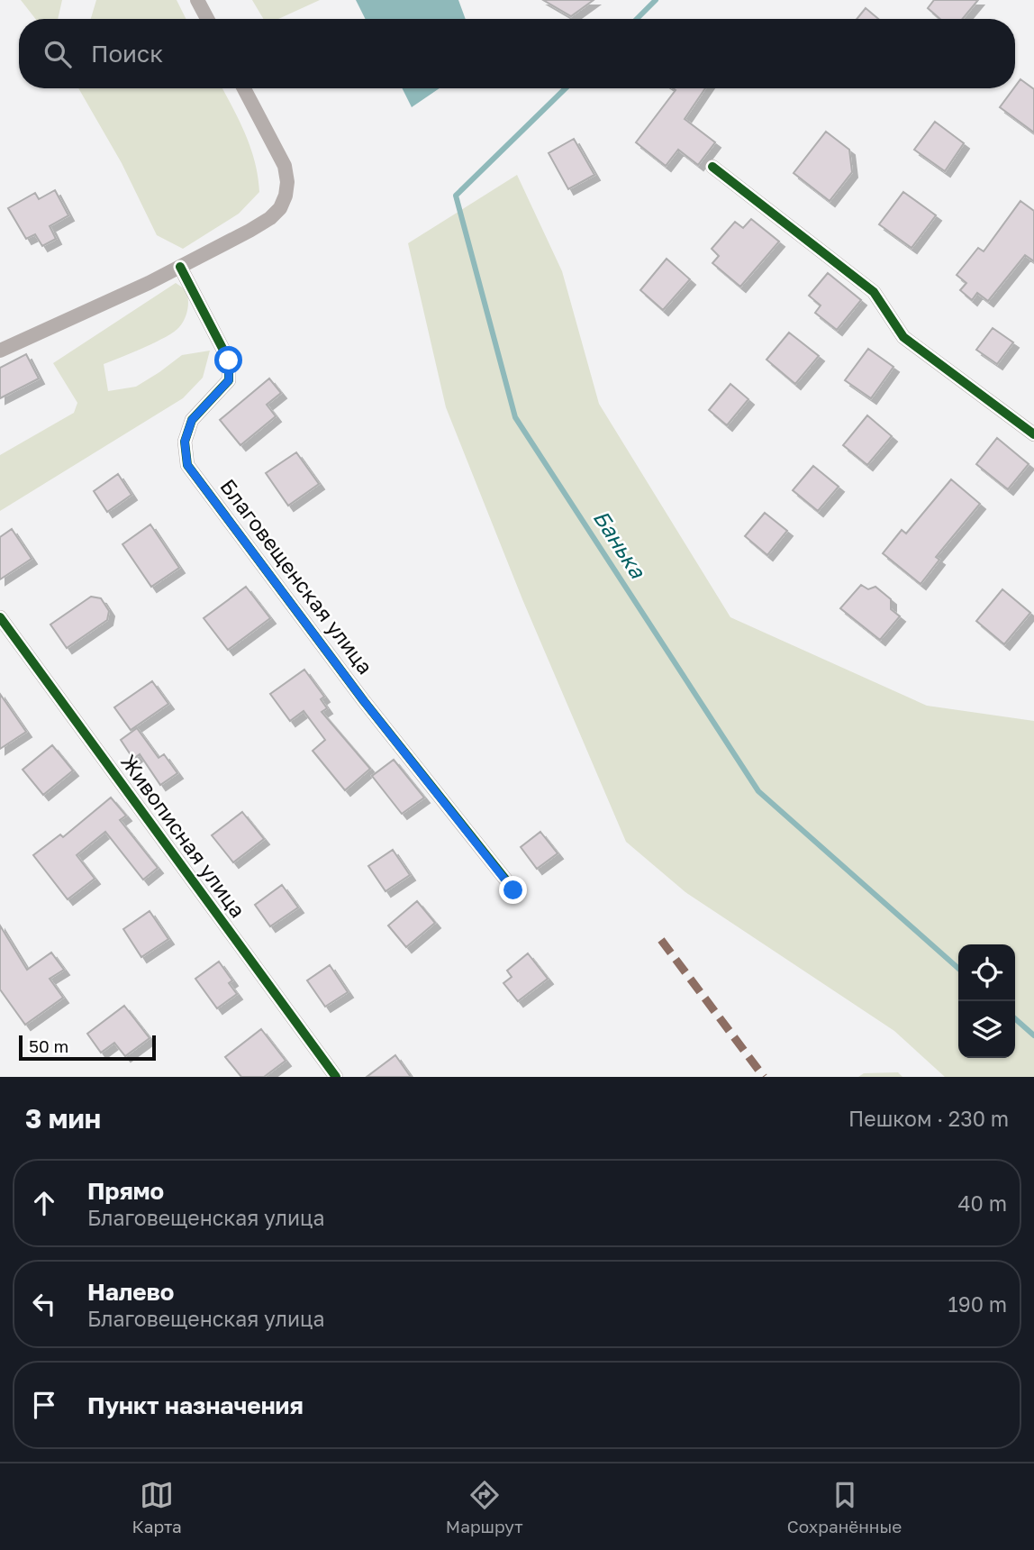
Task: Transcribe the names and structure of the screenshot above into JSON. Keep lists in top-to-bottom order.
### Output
{
  "streets": {
    "street": ["Благовещенская улица", "Живописная улица"]
  },
  "water": ["Банька"],
  "scale_bar": "50 m",
  "page": {
    "search": "Поиск",
    "scale": "50 m",
    "heading": ["3 мин", "Пешком · 230 m"],
    "list": [
      ["Прямо", "Благовещенская улица", "40 m"],
      ["Налево", "Благовещенская улица", "190 m"],
      "Пункт назначения"
    ],
    "nav": ["Карта", "Маршрут", "Сохранённые"]
  }
}
